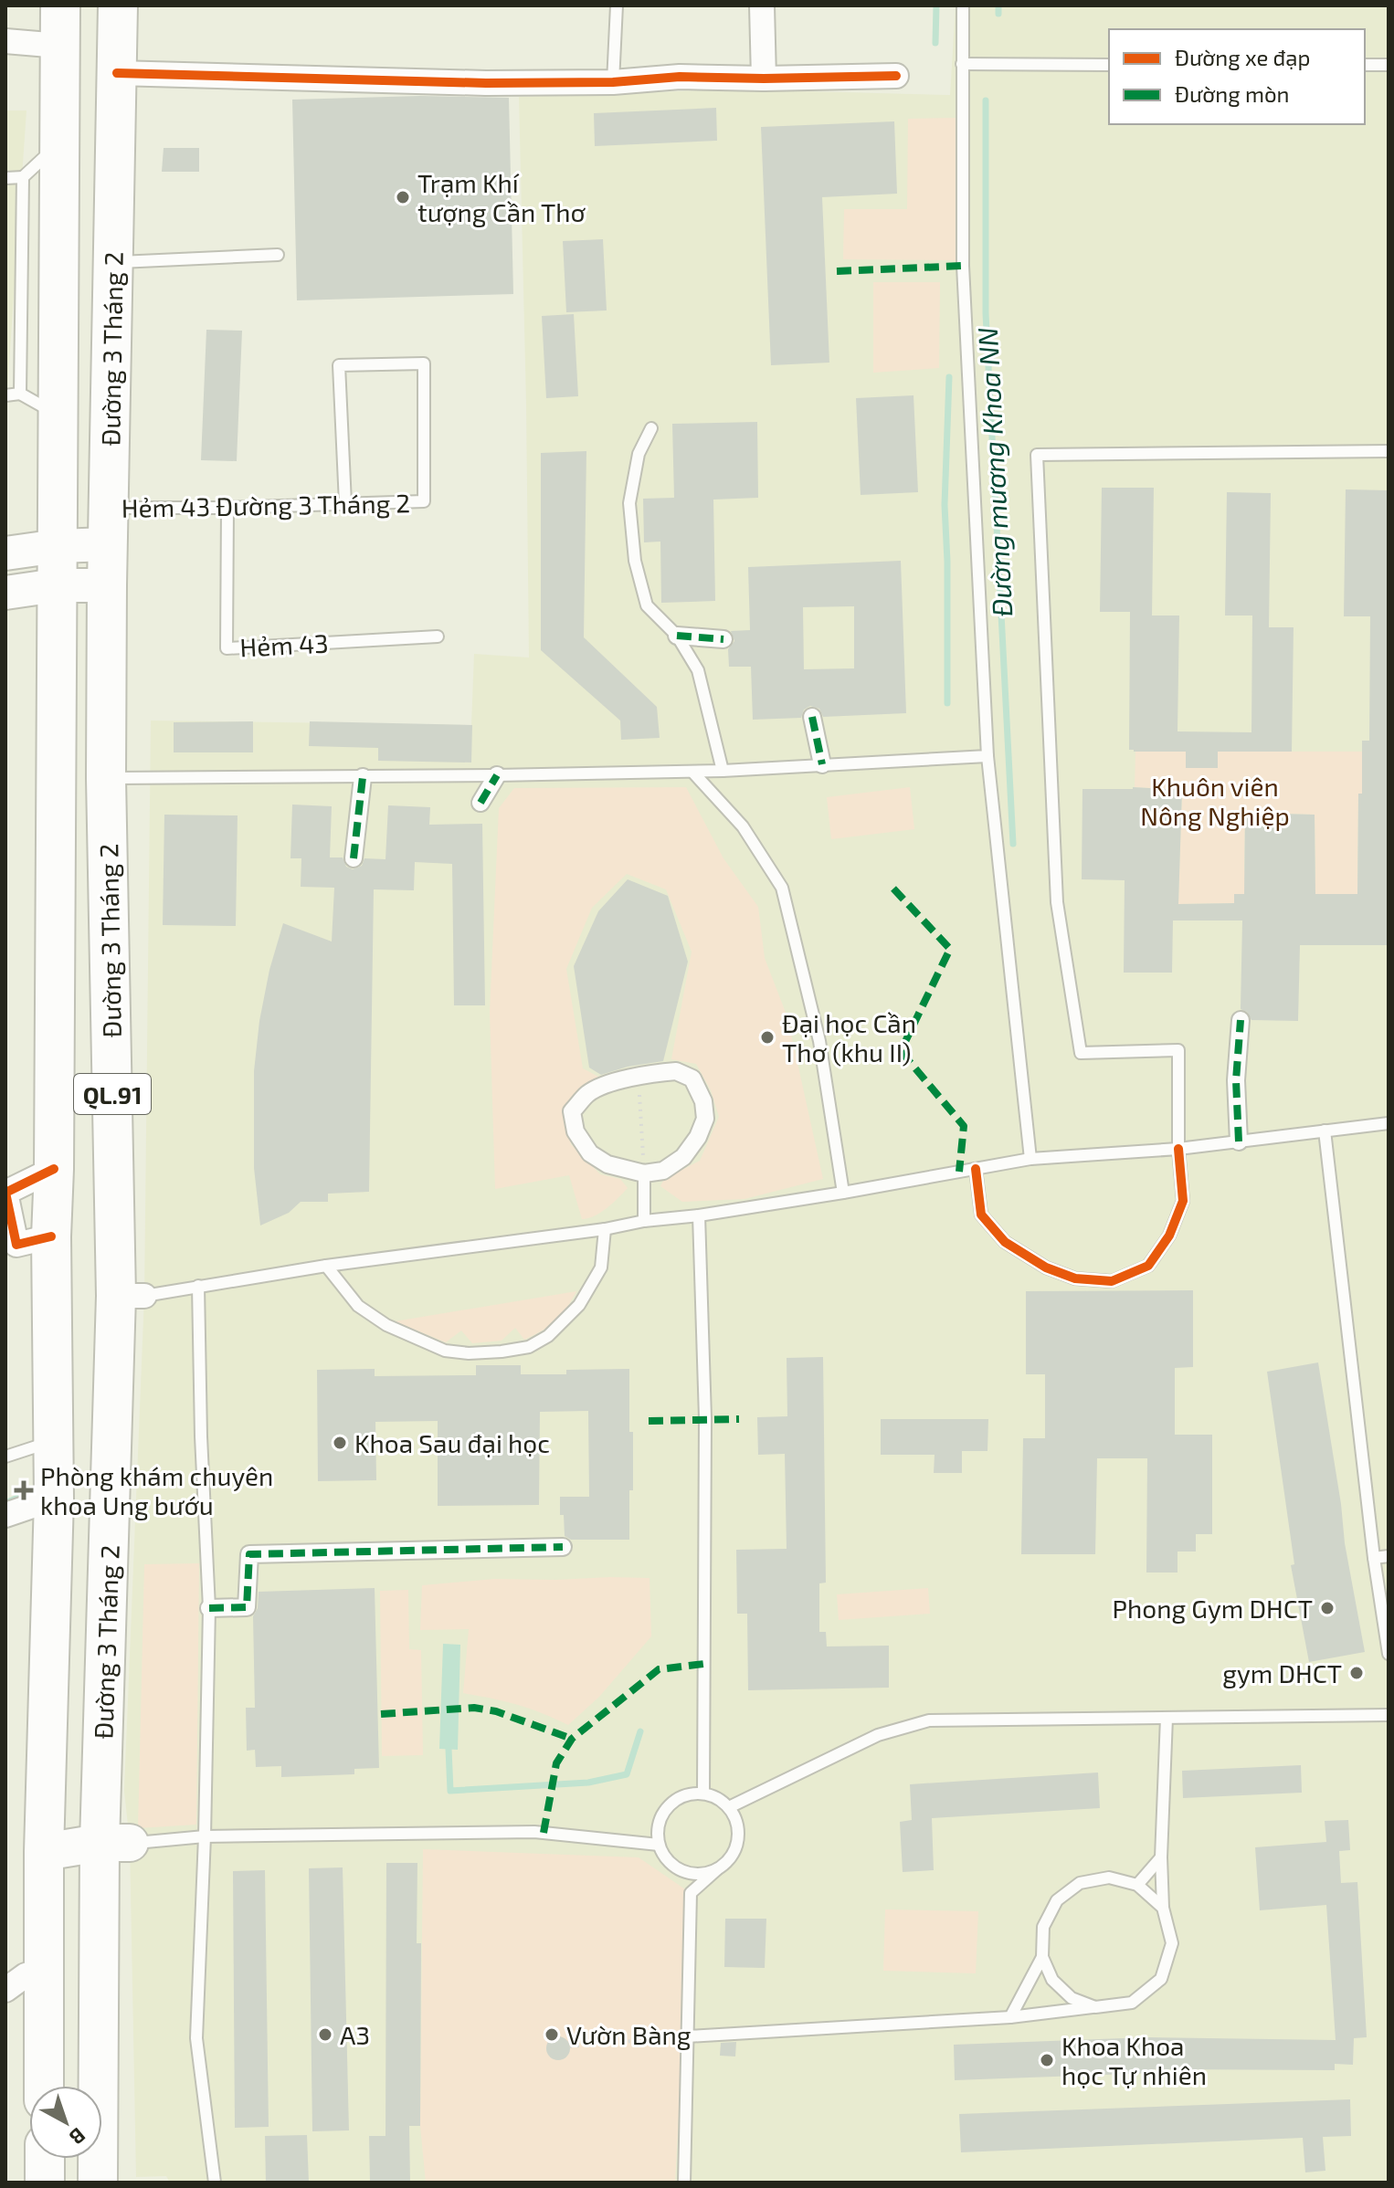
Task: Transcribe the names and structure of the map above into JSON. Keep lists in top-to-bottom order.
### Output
{
  "streets": {
    "highway": ["Đường 3 Tháng 2", "QL.91"],
    "lane": ["Hẻm 43 Đường 3 Tháng 2", "Hẻm 43"]
  },
  "crossings": [
    ["Đường 3 Tháng 2", "Hẻm 43 Đường 3 Tháng 2"],
    ["Hẻm 43 Đường 3 Tháng 2", "Hẻm 43"]
  ],
  "water": ["Đường mương Khoa NN"],
  "parks": ["Khuôn viên Nông Nghiệp"],
  "places": {
    "other": [
      "Trạm Khí tượng Cần Thơ",
      "Đại học Cần Thơ (khu II)",
      "Khoa Sau đại học",
      "Phong Gym DHCT",
      "gym DHCT",
      "A3",
      "Vườn Bàng",
      "Khoa Khoa học Tự nhiên"
    ],
    "health": ["Phòng khám chuyên khoa Ung bướu"]
  },
  "legend": ["Đường xe đạp", "Đường mòn"],
  "north": "bottom right"
}
